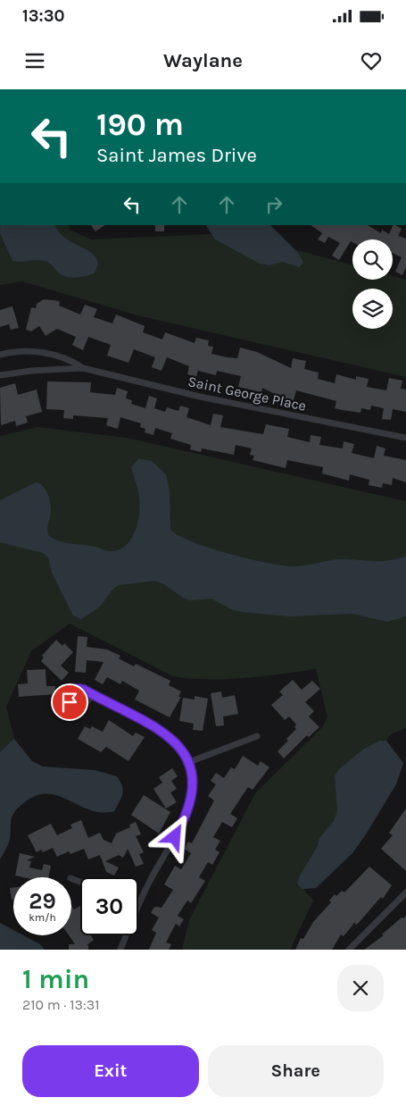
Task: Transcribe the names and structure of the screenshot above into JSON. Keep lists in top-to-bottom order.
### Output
{
  "streets": {
    "street": ["Saint George Place"]
  },
  "page": {
    "status": "13:30",
    "header": "Waylane",
    "turn": ["190 m", "Saint James Drive"],
    "speed": "29 km/h",
    "limit": "30",
    "heading": ["1 min", "210 m · 13:31"],
    "buttons": ["Exit", "Share"]
  }
}
